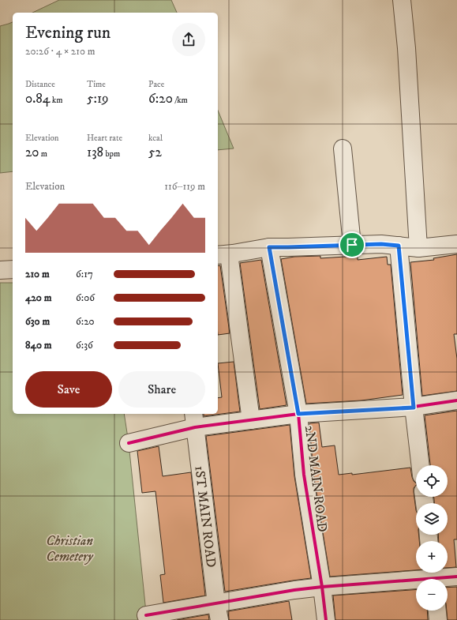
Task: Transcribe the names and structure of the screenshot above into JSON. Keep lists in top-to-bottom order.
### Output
{
  "streets": {
    "street": ["2ND MAIN ROAD", "1ST MAIN ROAD"]
  },
  "parks": ["Christian Cemetery"],
  "page": {
    "heading": ["Evening run", "20:26 · 4 × 210 m"],
    "stats": [
      ["Distance", "0.84 km"],
      ["Time", "5:19"],
      ["Pace", "6:20 /km"],
      ["Elevation", "20 m"],
      ["Heart rate", "138 bpm"],
      ["kcal", "52"]
    ],
    "chart": ["Elevation", "116–119 m"],
    "list": [
      {
        "name": "210 m",
        "note": "6:17"
      },
      {
        "name": "420 m",
        "note": "6:06"
      },
      {
        "name": "630 m",
        "note": "6:20"
      },
      {
        "name": "840 m",
        "note": "6:36"
      }
    ],
    "buttons": ["Save", "Share"],
    "map_buttons": ["+", "−"]
  }
}
